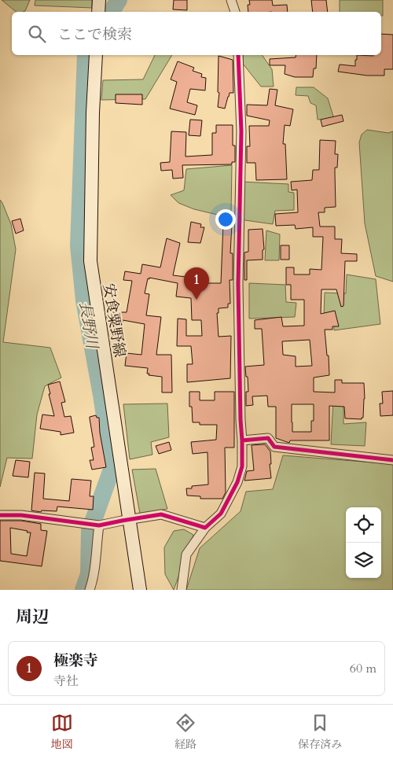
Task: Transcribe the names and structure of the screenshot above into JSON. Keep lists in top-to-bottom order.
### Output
{
  "streets": {
    "main road": ["安食粟野線"]
  },
  "water": ["長野川"],
  "page": {
    "search": "ここで検索",
    "pins": "1",
    "heading": "周辺",
    "list": [
      {
        "mark": "1",
        "name": "極楽寺",
        "note": "寺社",
        "value": "60 m"
      }
    ],
    "nav": ["地図", "経路", "保存済み"]
  }
}
